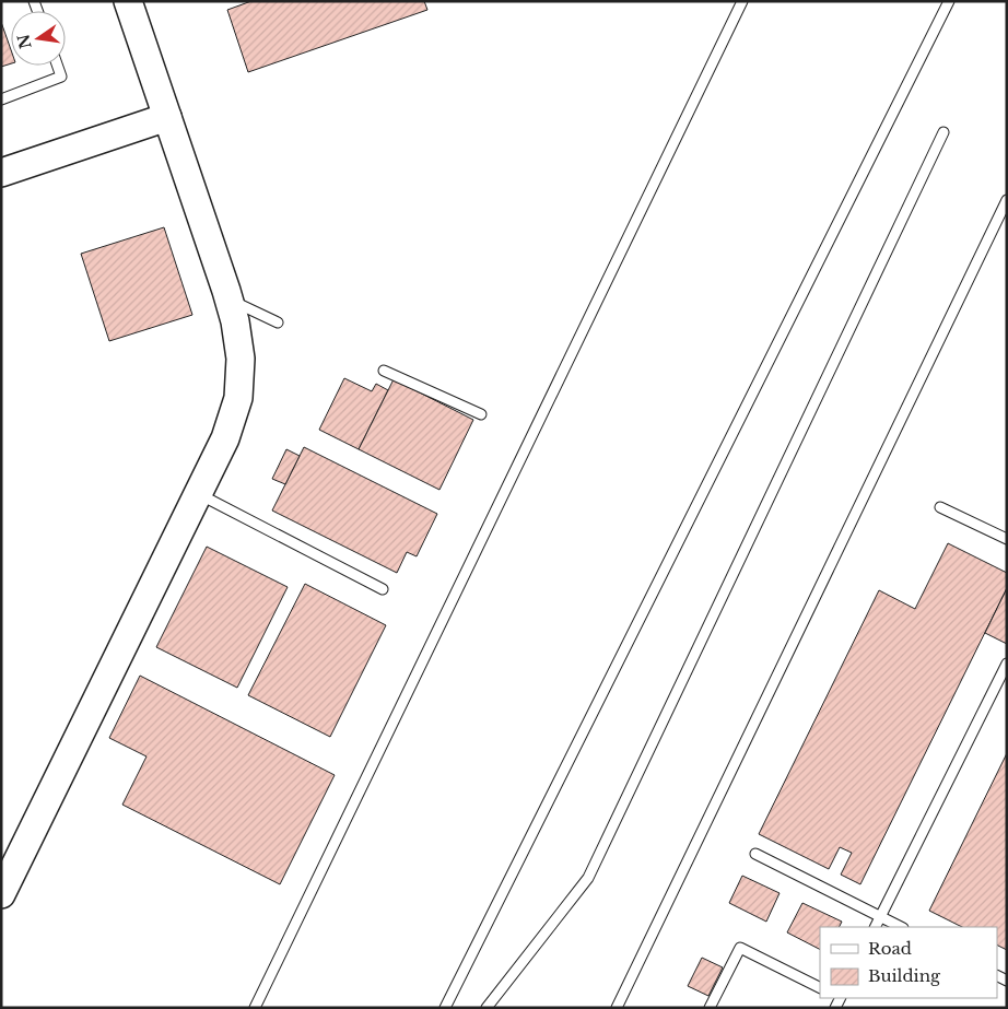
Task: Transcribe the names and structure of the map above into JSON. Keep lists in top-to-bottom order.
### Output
{
  "legend": ["Road", "Building"],
  "north": "left"
}
